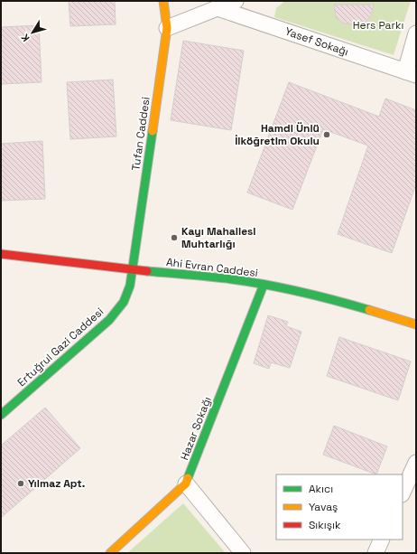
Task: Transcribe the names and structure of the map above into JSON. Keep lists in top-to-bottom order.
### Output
{
  "streets": {
    "street": [
      "Yasef Sokağı",
      "Tufan Caddesi",
      "Ahi Evran Caddesi",
      "Ertuğrul Gazi Caddesi",
      "Hazar Sokağı"
    ]
  },
  "crossings": [
    ["Tufan Caddesi", "Ahi Evran Caddesi"],
    ["Tufan Caddesi", "Ertuğrul Gazi Caddesi"],
    ["Ahi Evran Caddesi", "Ertuğrul Gazi Caddesi"],
    ["Ahi Evran Caddesi", "Hazar Sokağı"]
  ],
  "parks": ["Hers Parkı"],
  "places": ["Hamdi Ünlü İlköğretim Okulu", "Kayı Mahallesi Muhtarlığı", "Yılmaz Apt."],
  "legend": ["Akıcı", "Yavaş", "Sıkışık"],
  "north": "bottom left"
}
